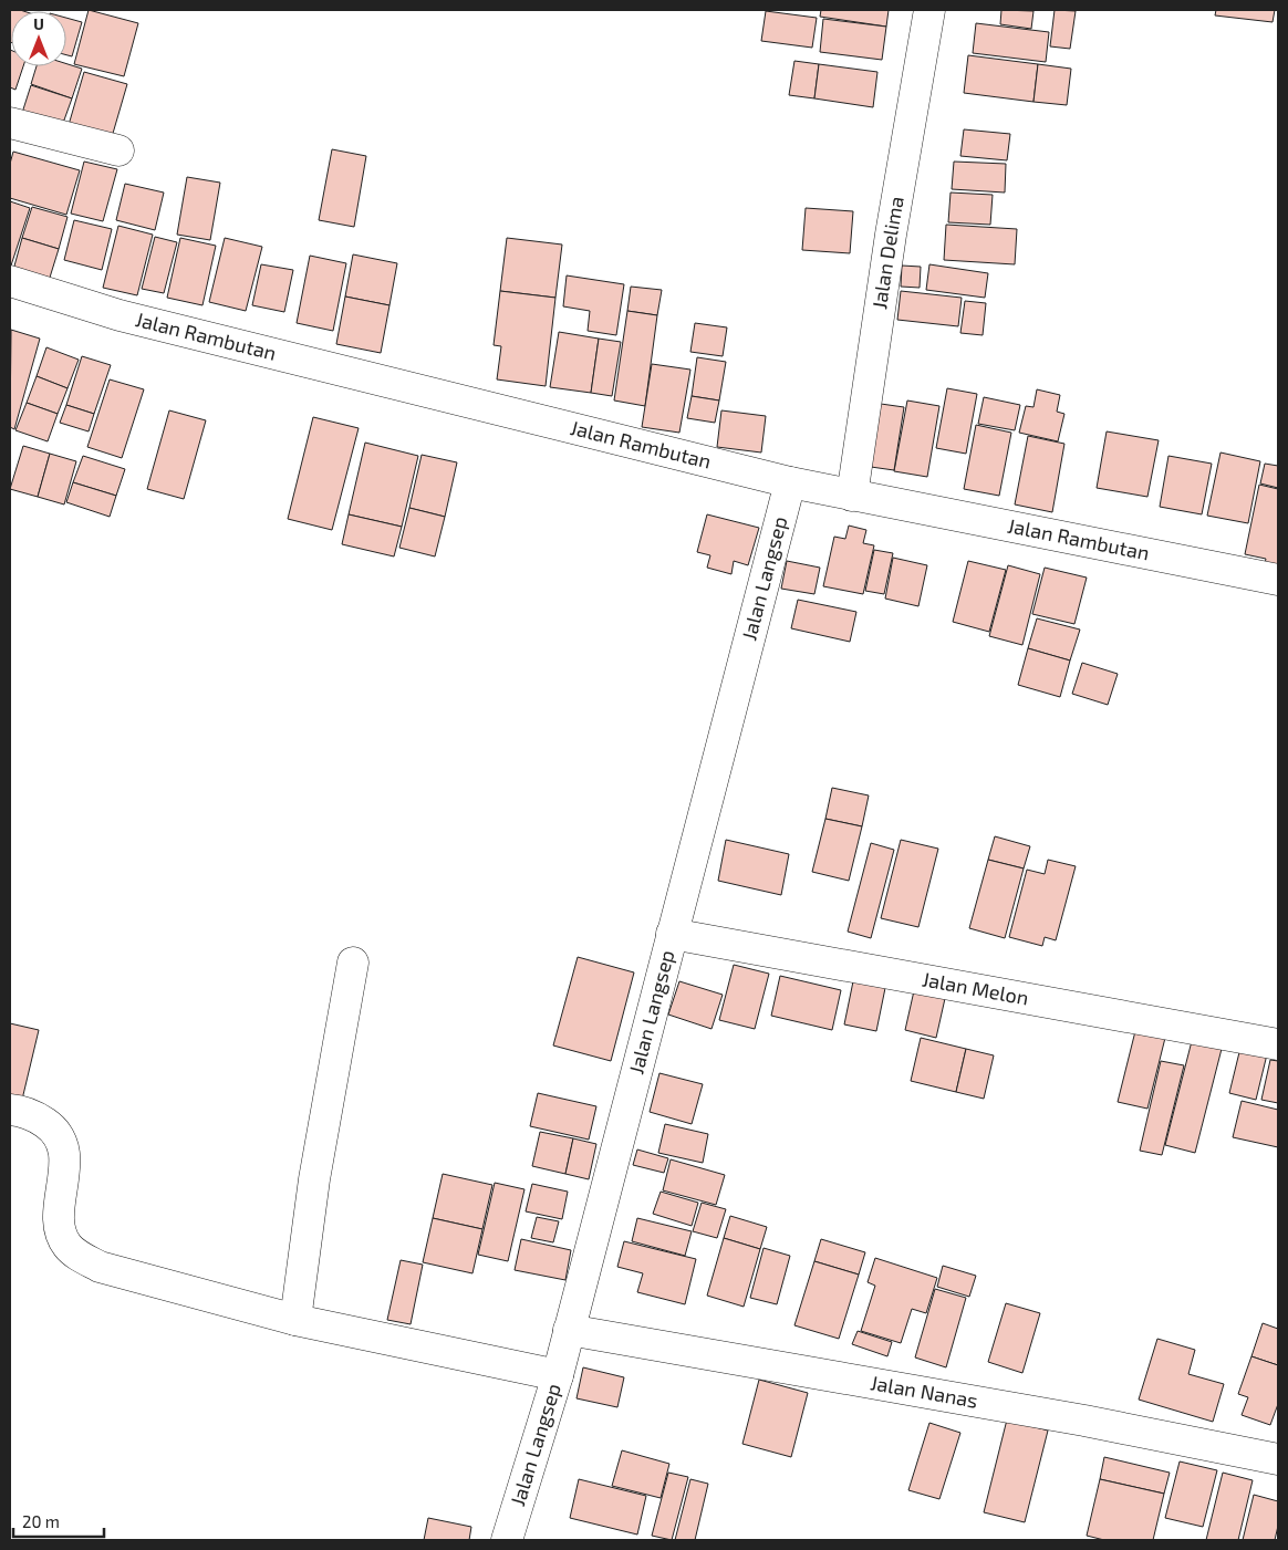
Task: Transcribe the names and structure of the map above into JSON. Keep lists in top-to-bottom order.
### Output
{
  "streets": {
    "street": [
      "Jalan Delima",
      "Jalan Rambutan",
      "Jalan Langsep",
      "Jalan Melon",
      "Jalan Nanas"
    ]
  },
  "crossings": [
    ["Jalan Delima", "Jalan Rambutan"],
    ["Jalan Rambutan", "Jalan Langsep"],
    ["Jalan Langsep", "Jalan Melon"],
    ["Jalan Langsep", "Jalan Nanas"]
  ],
  "scale_bar": "20 m",
  "north": "top"
}
